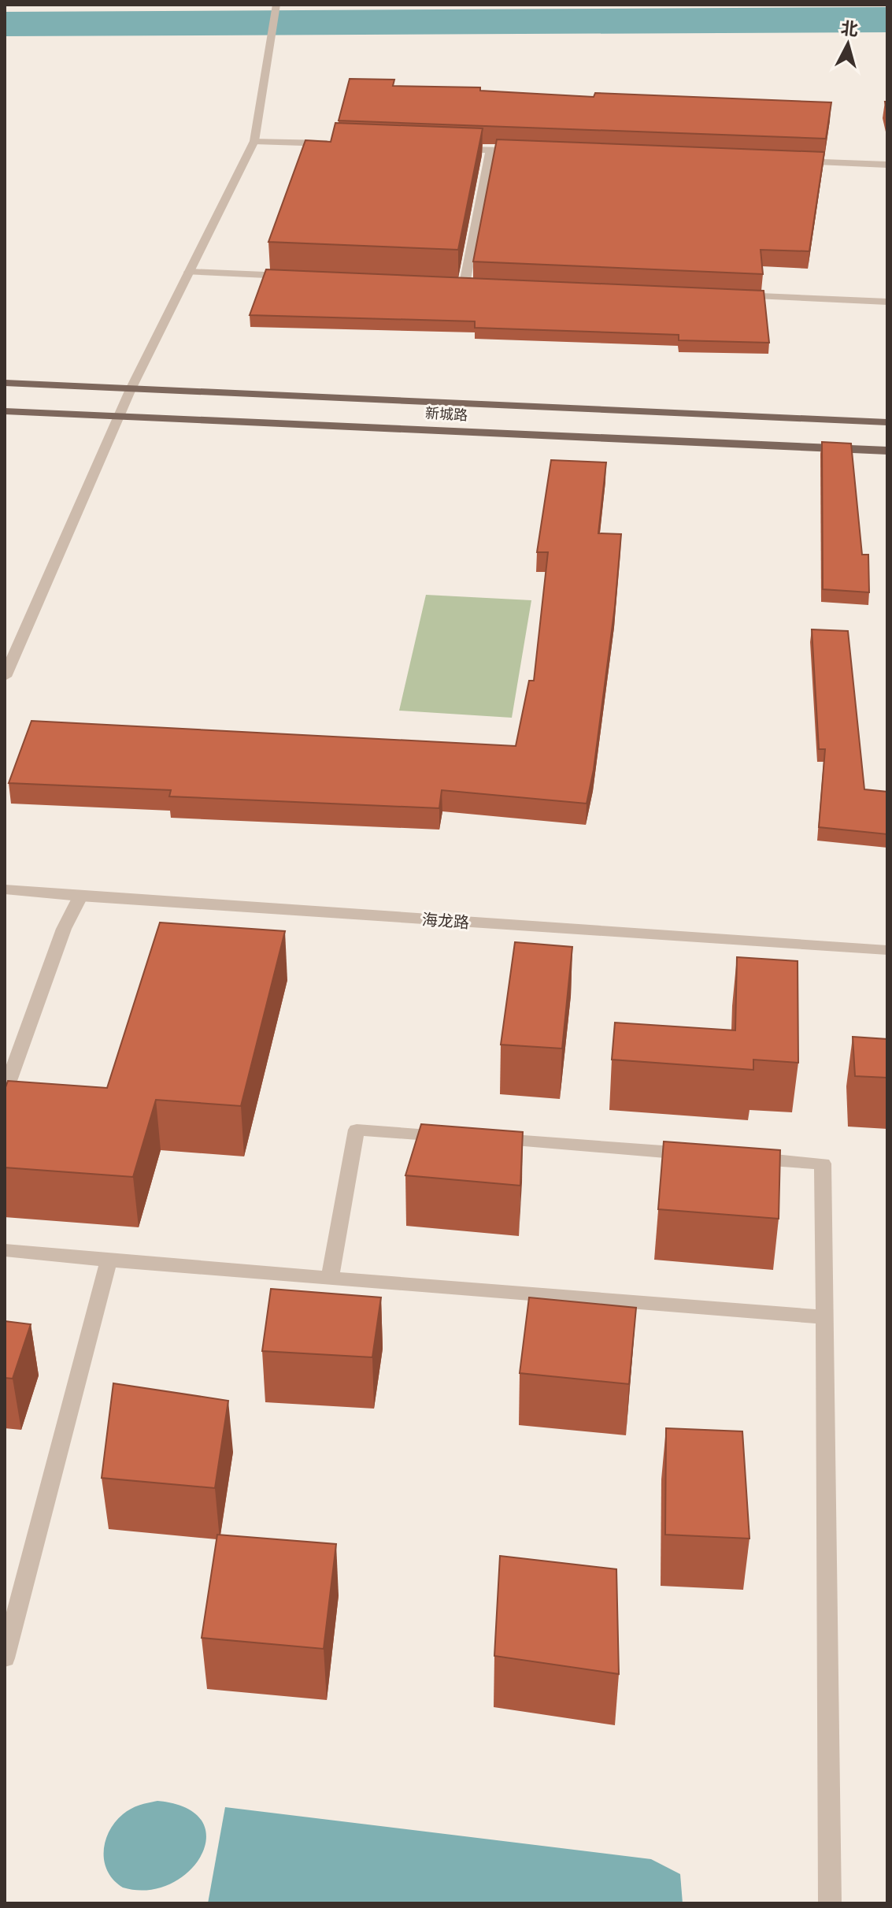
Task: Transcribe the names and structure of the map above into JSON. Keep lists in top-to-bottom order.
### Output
{
  "streets": {
    "main road": ["新城路"],
    "street": ["海龙路"]
  },
  "north": "top"
}
